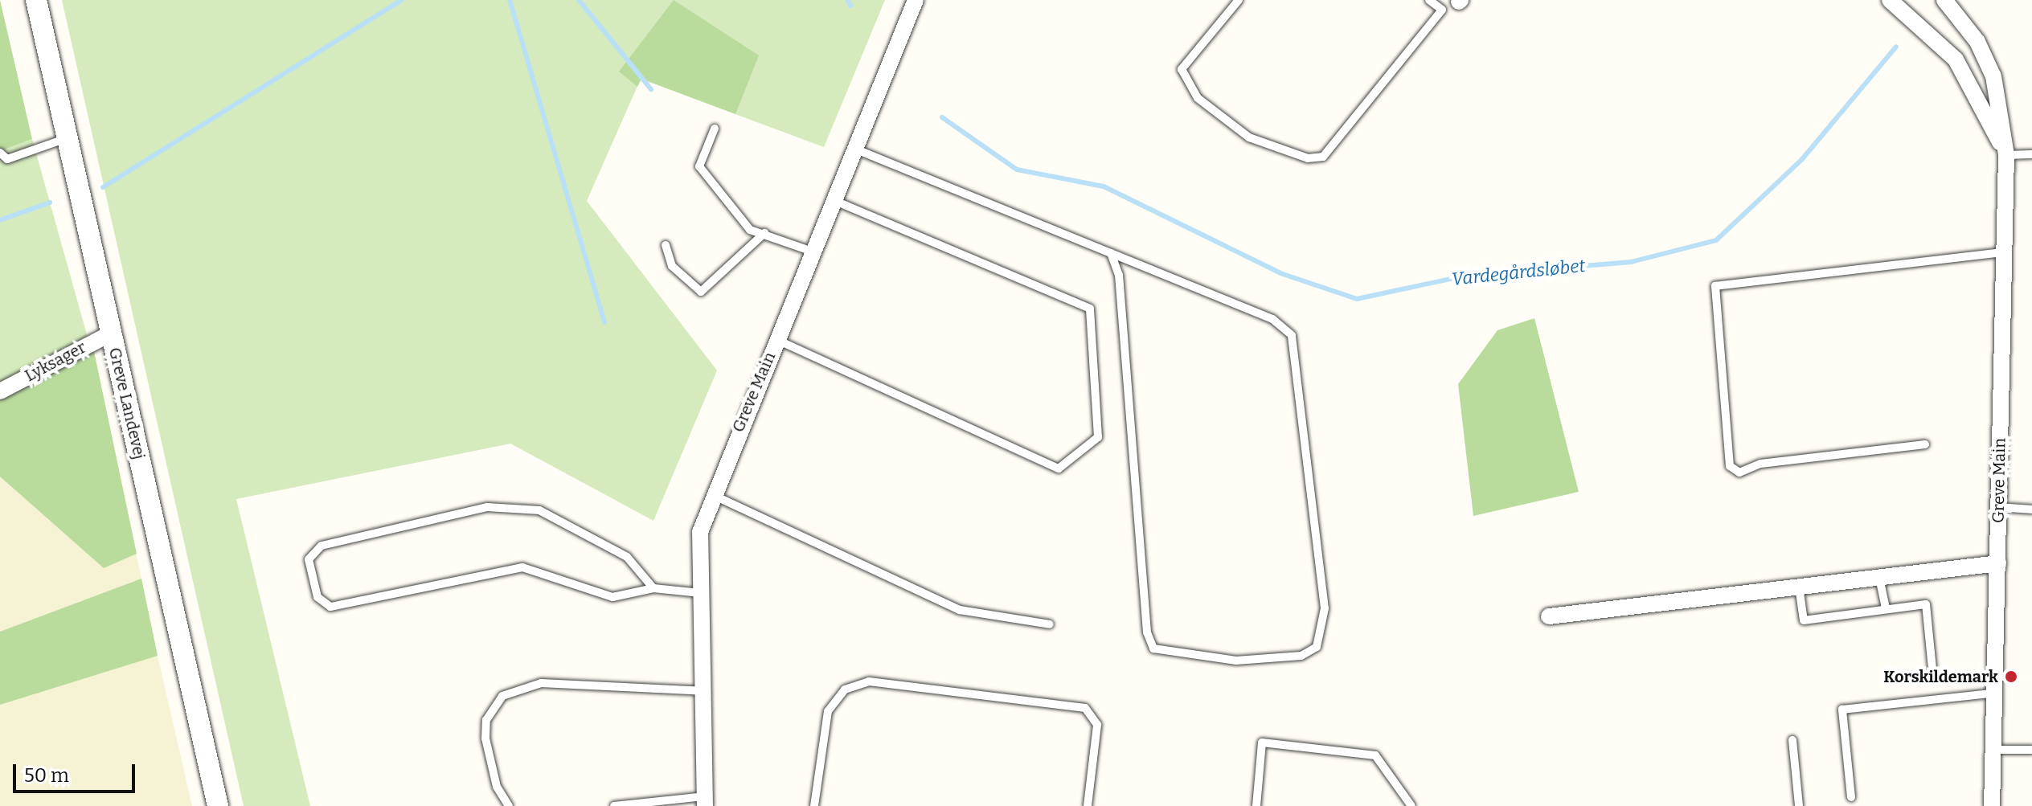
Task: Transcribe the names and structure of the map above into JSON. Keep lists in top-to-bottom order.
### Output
{
  "streets": {
    "street": ["Lyksager", "Greve Main", "Greve Landevej"]
  },
  "crossings": [
    ["Lyksager", "Greve Landevej"]
  ],
  "water": ["Vardegårdsløbet"],
  "places": ["Korskildemark"],
  "scale_bar": "50 m"
}
